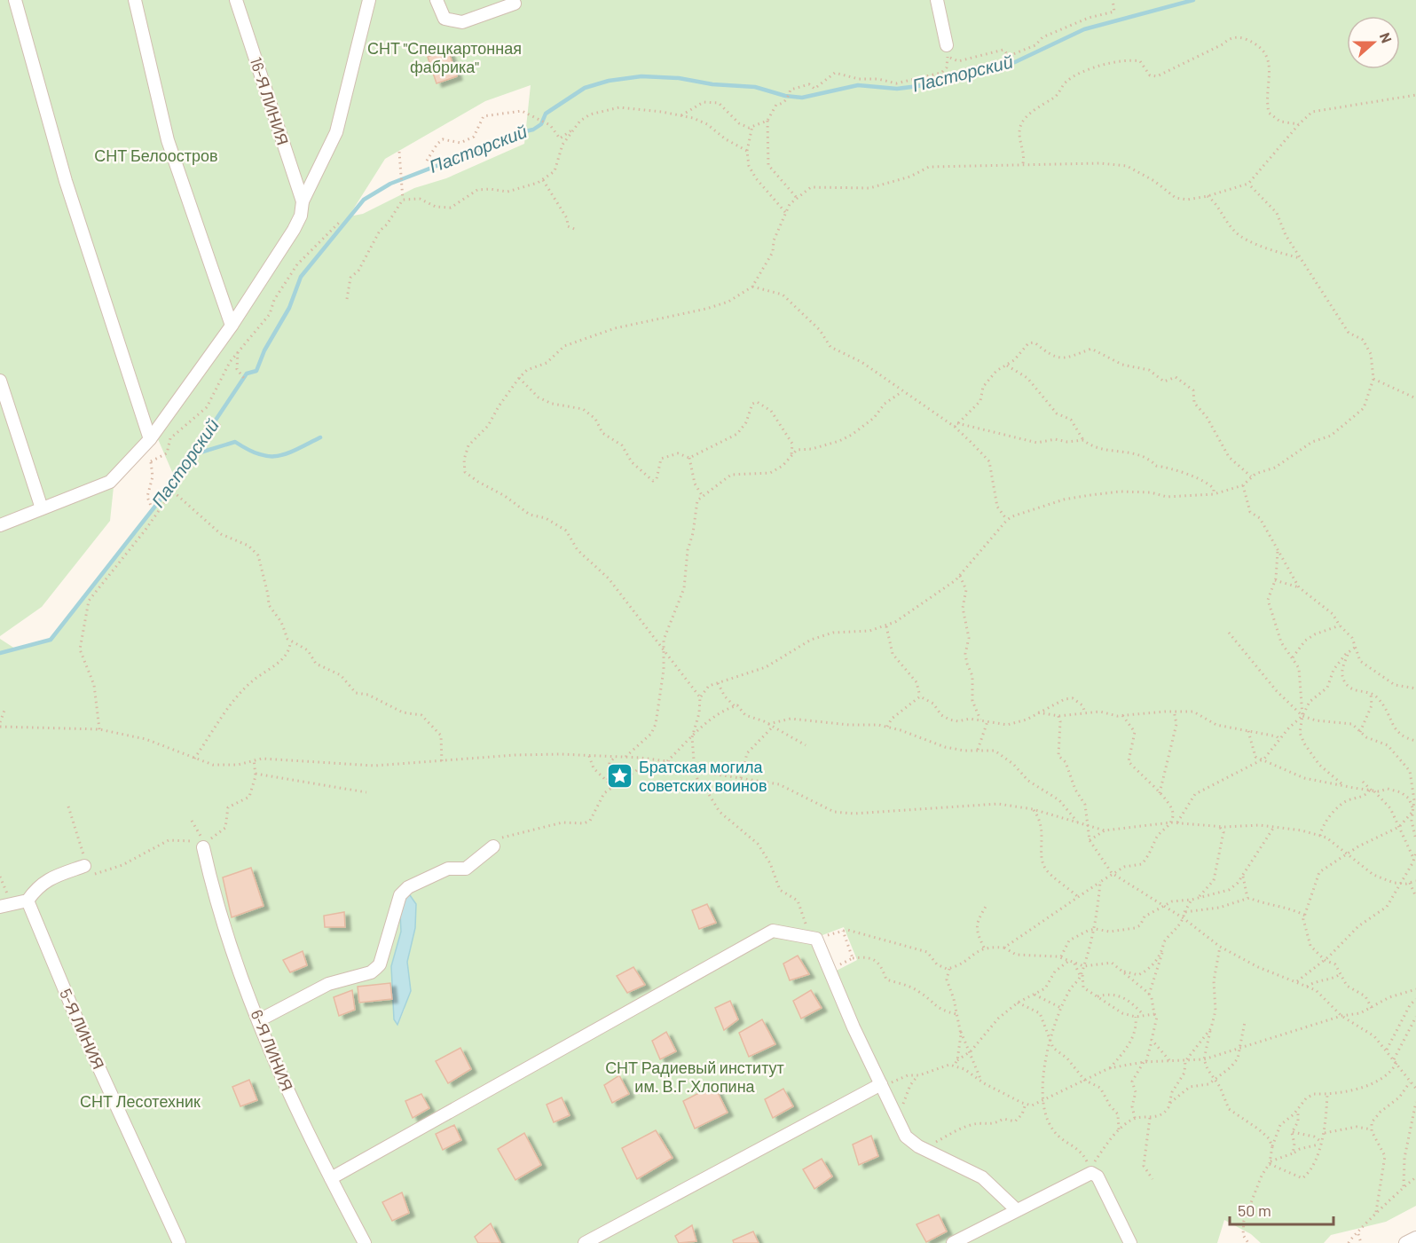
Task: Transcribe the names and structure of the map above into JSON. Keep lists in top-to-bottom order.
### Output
{
  "streets": {
    "street": ["16-Я ЛИНИЯ", "5-Я ЛИНИЯ", "6-Я ЛИНИЯ"]
  },
  "water": ["Пасторский"],
  "parks": [
    "СНТ \"Спецкартонная фабрика\"",
    "СНТ Белоостров",
    "СНТ Радиевый институт им. В.Г.Хлопина",
    "СНТ Лесотехник"
  ],
  "places": {
    "place": ["Братская могила советских воинов"]
  },
  "scale_bar": "50 m",
  "north": "right"
}
